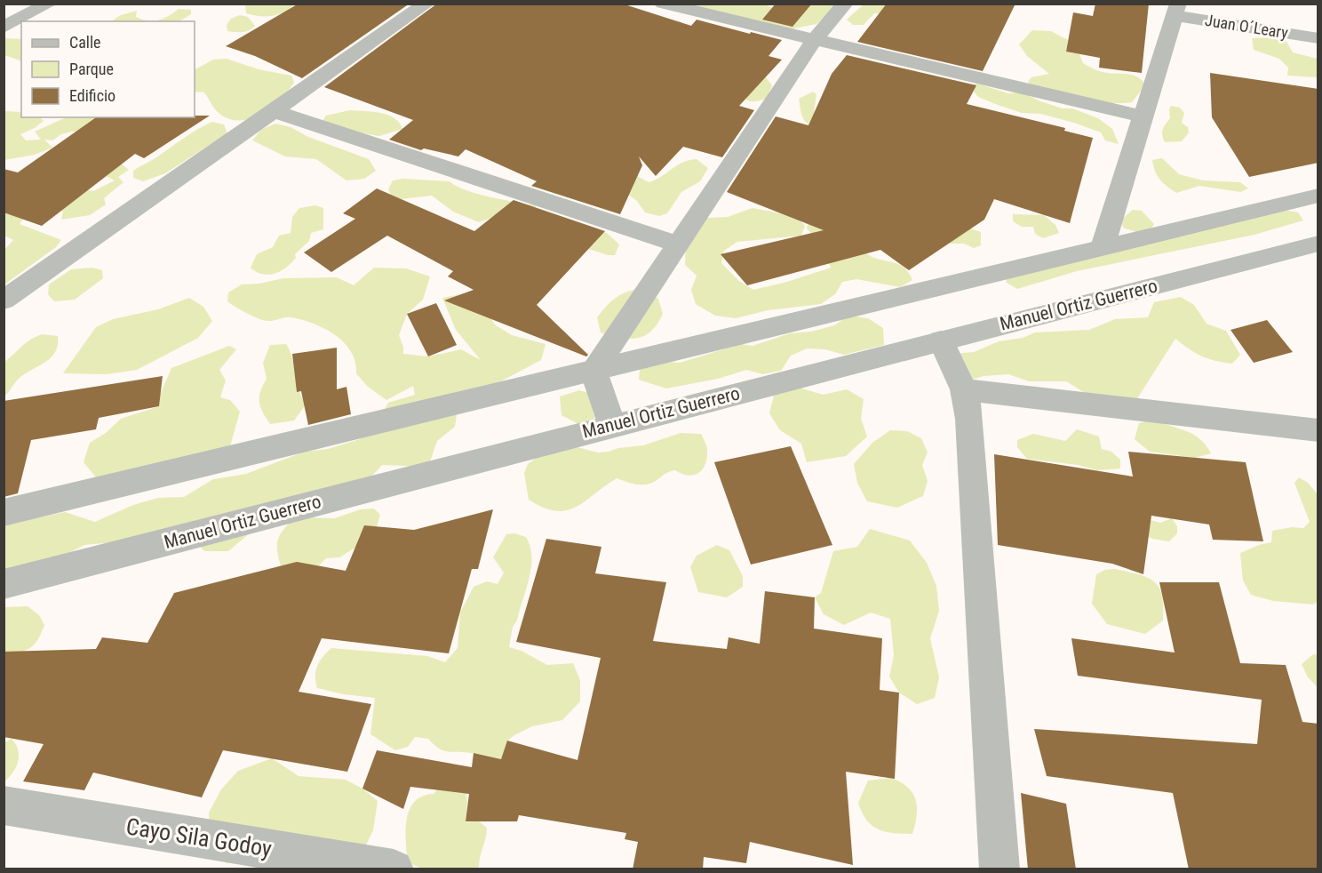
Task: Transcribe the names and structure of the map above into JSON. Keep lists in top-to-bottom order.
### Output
{
  "streets": {
    "street": ["Juan O´Leary", "Manuel Ortiz Guerrero", "Cayo Sila Godoy"]
  },
  "legend": ["Calle", "Parque", "Edificio"]
}
